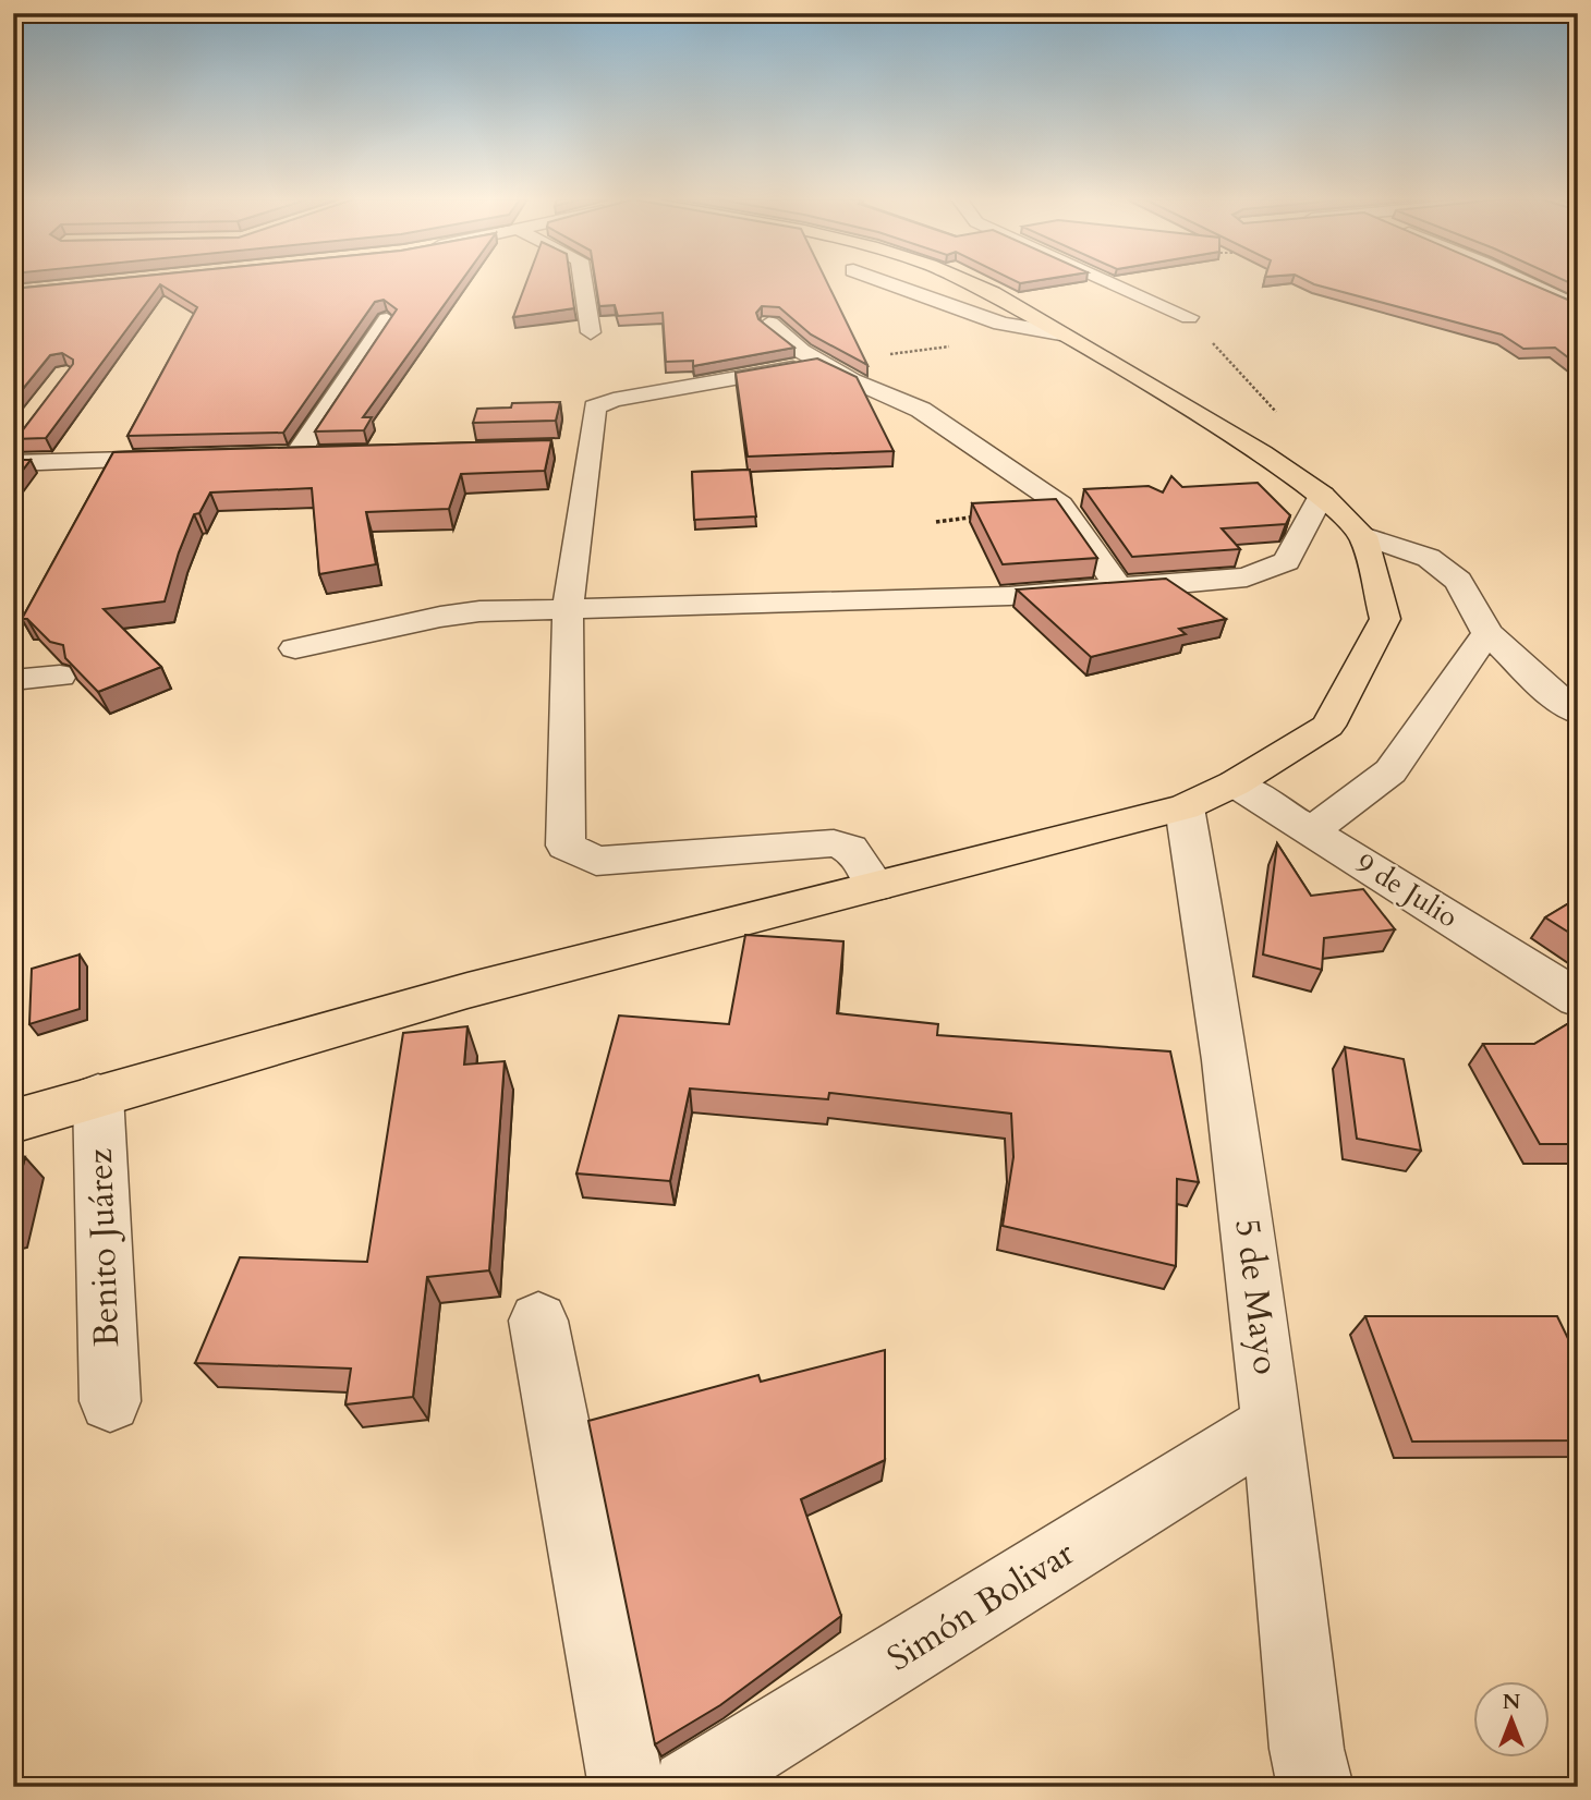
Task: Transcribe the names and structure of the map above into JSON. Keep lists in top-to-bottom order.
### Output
{
  "streets": {
    "street": [
      "9 de Julio",
      "Benito Juárez",
      "5 de Mayo",
      "Simón Bolivar"
    ]
  },
  "crossings": [
    ["5 de Mayo", "Simón Bolivar"]
  ],
  "north": "top"
}
